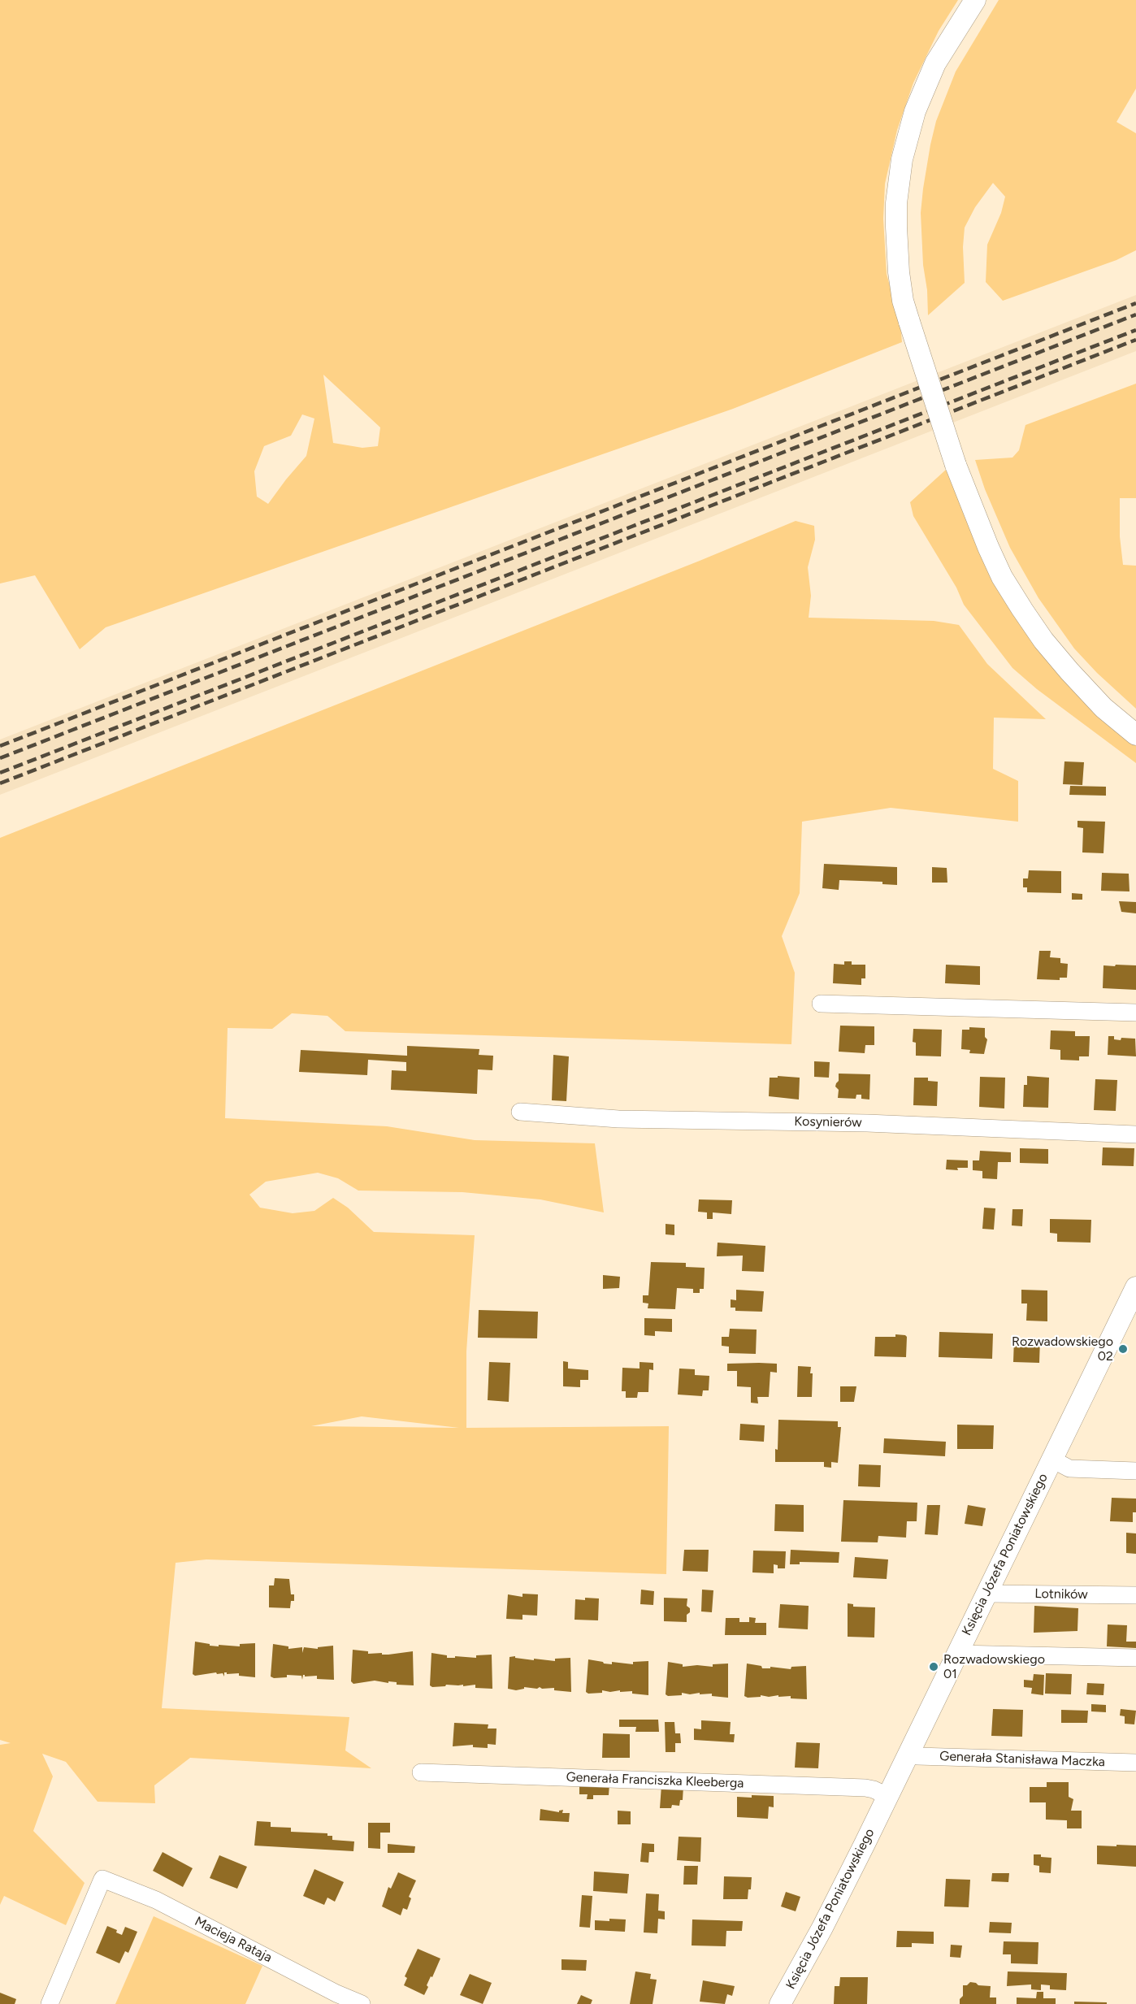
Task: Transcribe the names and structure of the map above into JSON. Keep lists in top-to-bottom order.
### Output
{
  "streets": {
    "street": [
      "Kosynierów",
      "Księcia Józefa Poniatowskiego",
      "Lotników",
      "Generała Stanisława Maczka",
      "Generała Franciszka Kleeberga",
      "Macieja Rataja"
    ]
  },
  "crossings": [
    ["Księcia Józefa Poniatowskiego", "Lotników"],
    ["Księcia Józefa Poniatowskiego", "Generała Stanisława Maczka"],
    ["Księcia Józefa Poniatowskiego", "Generała Franciszka Kleeberga"]
  ],
  "places": ["Rozwadowskiego 02", "Rozwadowskiego 01"]
}
